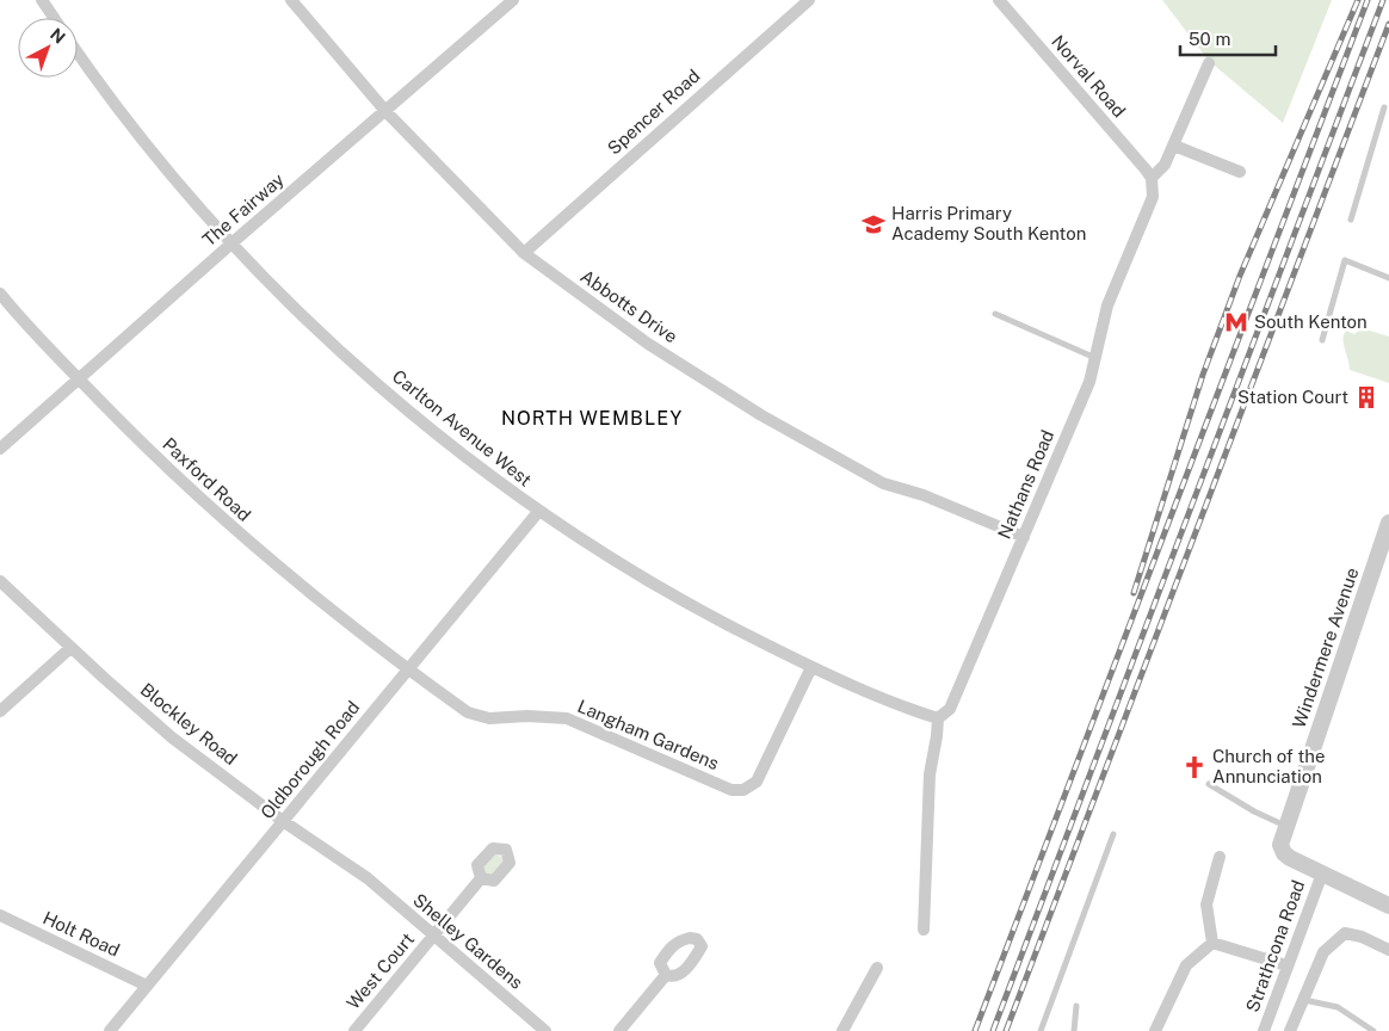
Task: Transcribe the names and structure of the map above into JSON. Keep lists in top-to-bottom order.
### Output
{
  "streets": {
    "street": [
      "Norval Road",
      "Spencer Road",
      "The Fairway",
      "Abbotts Drive",
      "Carlton Avenue West",
      "Paxford Road",
      "Nathans Road",
      "Windermere Avenue",
      "Blockley Road",
      "Langham Gardens",
      "Oldborough Road",
      "Holt Road",
      "Shelley Gardens",
      "Strathcona Road",
      "West Court"
    ]
  },
  "crossings": [
    ["Norval Road", "Nathans Road"],
    ["Spencer Road", "Abbotts Drive"],
    ["The Fairway", "Abbotts Drive"],
    ["The Fairway", "Carlton Avenue West"],
    ["The Fairway", "Paxford Road"],
    ["Abbotts Drive", "Nathans Road"],
    ["Carlton Avenue West", "Nathans Road"],
    ["Carlton Avenue West", "Langham Gardens"],
    ["Carlton Avenue West", "Oldborough Road"],
    ["Paxford Road", "Langham Gardens"],
    ["Paxford Road", "Oldborough Road"],
    ["Windermere Avenue", "Strathcona Road"],
    ["Blockley Road", "Oldborough Road"],
    ["Blockley Road", "Shelley Gardens"],
    ["Langham Gardens", "Oldborough Road"],
    ["Oldborough Road", "Holt Road"],
    ["Shelley Gardens", "West Court"]
  ],
  "districts": ["NORTH WEMBLEY"],
  "places": {
    "school or university": ["Harris Primary Academy South Kenton"],
    "metro station": ["South Kenton"],
    "building": ["Station Court"],
    "church": ["Church of the Annunciation"]
  },
  "scale_bar": "50 m",
  "north": "top right"
}
